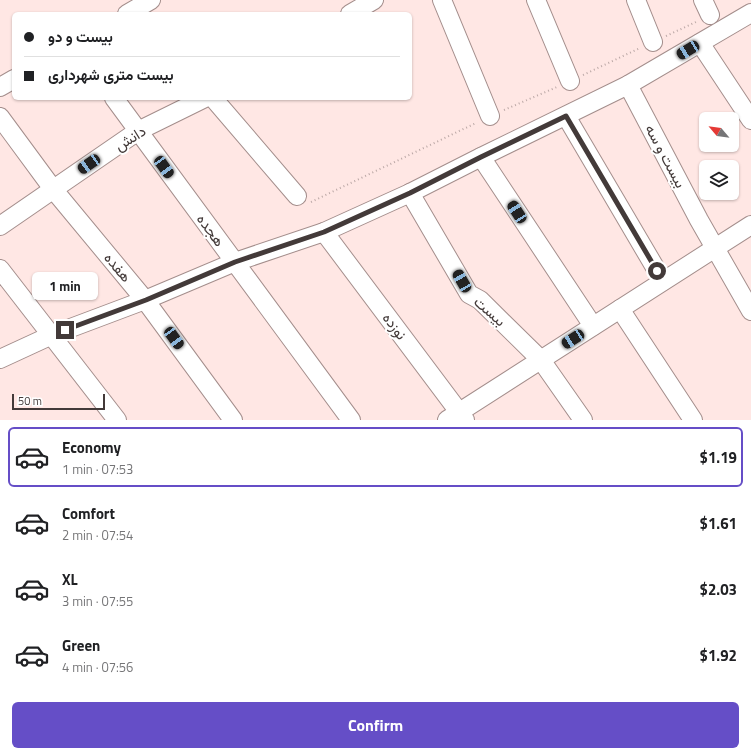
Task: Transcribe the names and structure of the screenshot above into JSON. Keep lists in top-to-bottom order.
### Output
{
  "streets": {
    "street": [
      "دانش",
      "بیست و سه",
      "هجده",
      "هفده",
      "بیست",
      "نوزده"
    ]
  },
  "crossings": [
    ["دانش", "هجده"],
    ["دانش", "هفده"]
  ],
  "scale_bar": "50 m",
  "north": "top left",
  "page": {
    "banner": ["بیست و دو", "بیست متری شهرداری"],
    "bubble": "1 min",
    "scale": "50 m",
    "list": [
      {
        "name": "Economy",
        "note": "1 min · 07:53",
        "value": "$1.19"
      },
      {
        "name": "Comfort",
        "note": "2 min · 07:54",
        "value": "$1.61"
      },
      {
        "name": "XL",
        "note": "3 min · 07:55",
        "value": "$2.03"
      },
      {
        "name": "Green",
        "note": "4 min · 07:56",
        "value": "$1.92"
      }
    ],
    "buttons": "Confirm"
  }
}
